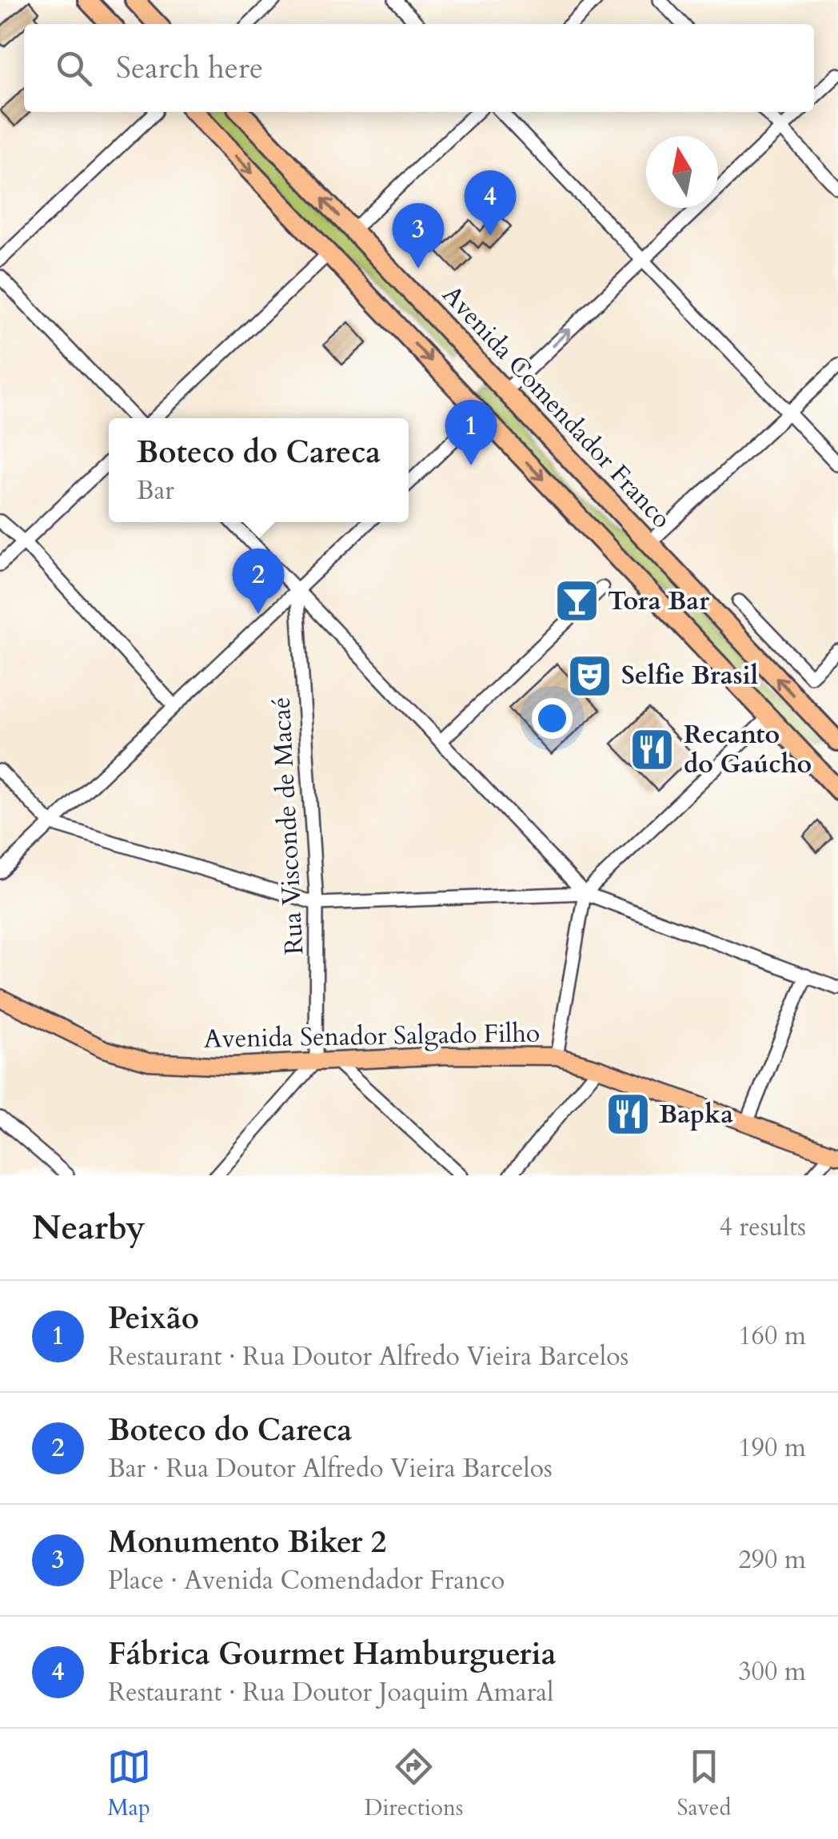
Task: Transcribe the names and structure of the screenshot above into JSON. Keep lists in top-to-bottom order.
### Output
{
  "streets": {
    "highway": ["Avenida Comendador Franco"],
    "main road": ["Avenida Senador Salgado Filho"],
    "street": ["Rua Visconde de Macaé"]
  },
  "crossings": [
    ["Rua Visconde de Macaé", "Avenida Senador Salgado Filho"]
  ],
  "places": {
    "bar": ["Tora Bar"],
    "theatre": ["Selfie Brasil"],
    "restaurant": ["Recanto do Gaúcho", "Bapka"]
  },
  "north": "top",
  "page": {
    "search": "Search here",
    "pins": [
      "4",
      "3",
      "1",
      "2"
    ],
    "popup": ["Boteco do Careca", "Bar"],
    "heading": ["Nearby", "4 results"],
    "list": [
      {
        "mark": "1",
        "name": "Peixão",
        "note": "Restaurant · Rua Doutor Alfredo Vieira Barcelos",
        "value": "160 m"
      },
      {
        "mark": "2",
        "name": "Boteco do Careca",
        "note": "Bar · Rua Doutor Alfredo Vieira Barcelos",
        "value": "190 m"
      },
      {
        "mark": "3",
        "name": "Monumento Biker 2",
        "note": "Place · Avenida Comendador Franco",
        "value": "290 m"
      },
      {
        "mark": "4",
        "name": "Fábrica Gourmet Hamburgueria",
        "note": "Restaurant · Rua Doutor Joaquim Amaral",
        "value": "300 m"
      }
    ],
    "nav": ["Map", "Directions", "Saved"]
  }
}
